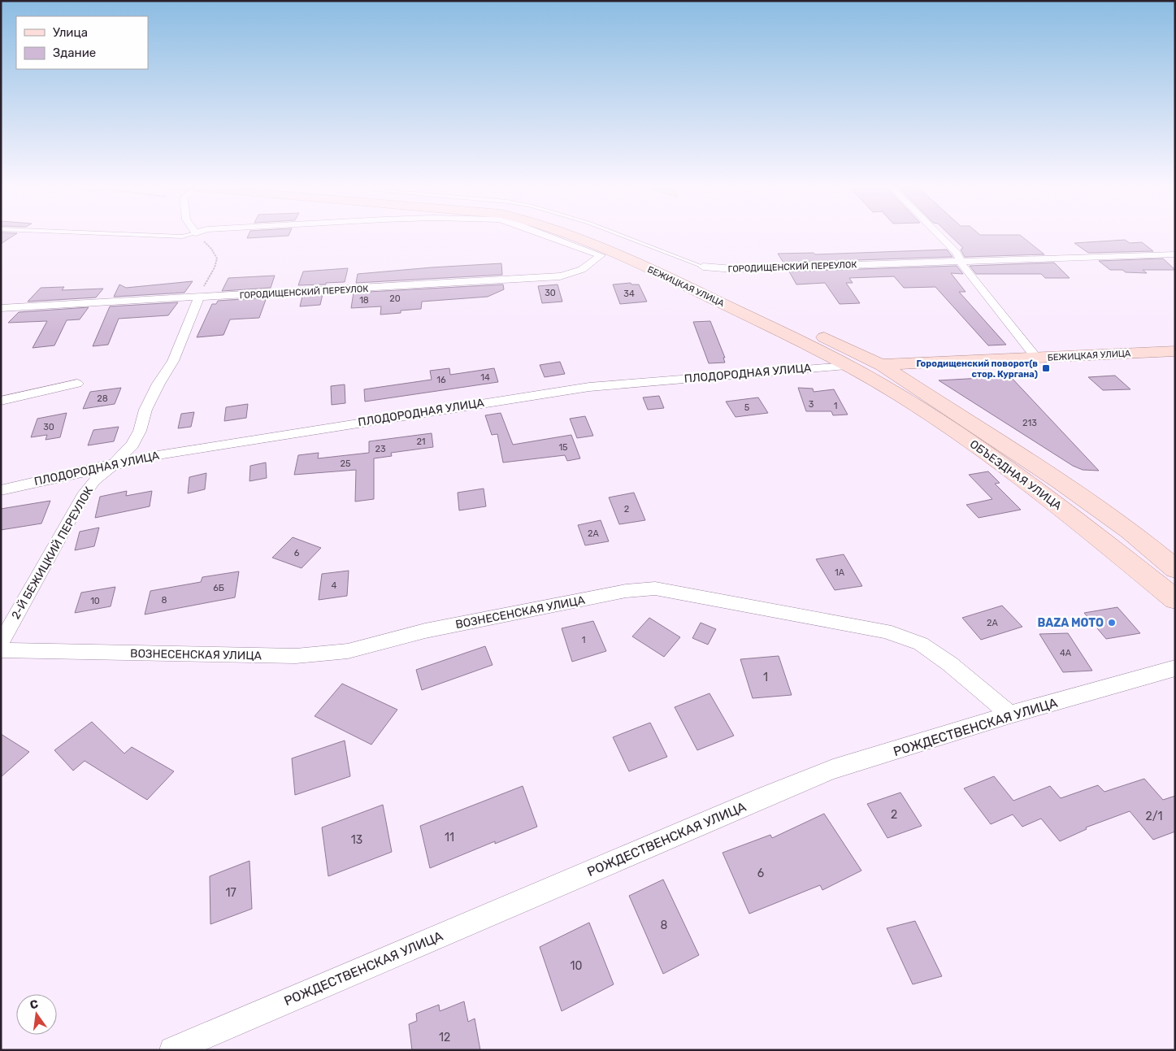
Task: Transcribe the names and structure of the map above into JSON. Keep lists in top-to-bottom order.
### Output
{
  "streets": {
    "main road": ["БЕЖИЦКАЯ УЛИЦА", "ОБЪЕЗДНАЯ УЛИЦА"],
    "street": [
      "ГОРОДИЩЕНСКИЙ ПЕРЕУЛОК",
      "ПЛОДОРОДНАЯ УЛИЦА",
      "2-Й БЕЖИЦКИЙ ПЕРЕУЛОК",
      "ВОЗНЕСЕНСКАЯ УЛИЦА",
      "РОЖДЕСТВЕНСКАЯ УЛИЦА"
    ]
  },
  "crossings": [
    ["ГОРОДИЩЕНСКИЙ ПЕРЕУЛОК", "2-Й БЕЖИЦКИЙ ПЕРЕУЛОК"],
    ["БЕЖИЦКАЯ УЛИЦА", "ПЛОДОРОДНАЯ УЛИЦА"],
    ["БЕЖИЦКАЯ УЛИЦА", "ОБЪЕЗДНАЯ УЛИЦА"],
    ["ПЛОДОРОДНАЯ УЛИЦА", "ОБЪЕЗДНАЯ УЛИЦА"],
    ["ПЛОДОРОДНАЯ УЛИЦА", "2-Й БЕЖИЦКИЙ ПЕРЕУЛОК"],
    ["ВОЗНЕСЕНСКАЯ УЛИЦА", "РОЖДЕСТВЕНСКАЯ УЛИЦА"]
  ],
  "places": {
    "transit": ["Городищенский поворот(в стор. Кургана)"],
    "other": ["BAZA MOTO"]
  },
  "house_numbers": [
    "30",
    "34",
    "20",
    "18",
    "14",
    "16",
    "28",
    "3",
    "1",
    "5",
    "213",
    "30",
    "21",
    "15",
    "23",
    "25",
    "2",
    "2А",
    "6",
    "1А",
    "4",
    "6Б",
    "8",
    "10",
    "2А",
    "1",
    "4А",
    "1",
    "2",
    "2/1",
    "11",
    "13",
    "6",
    "17",
    "8",
    "10",
    "12"
  ],
  "legend": ["Улица", "Здание"],
  "north": "top"
}
